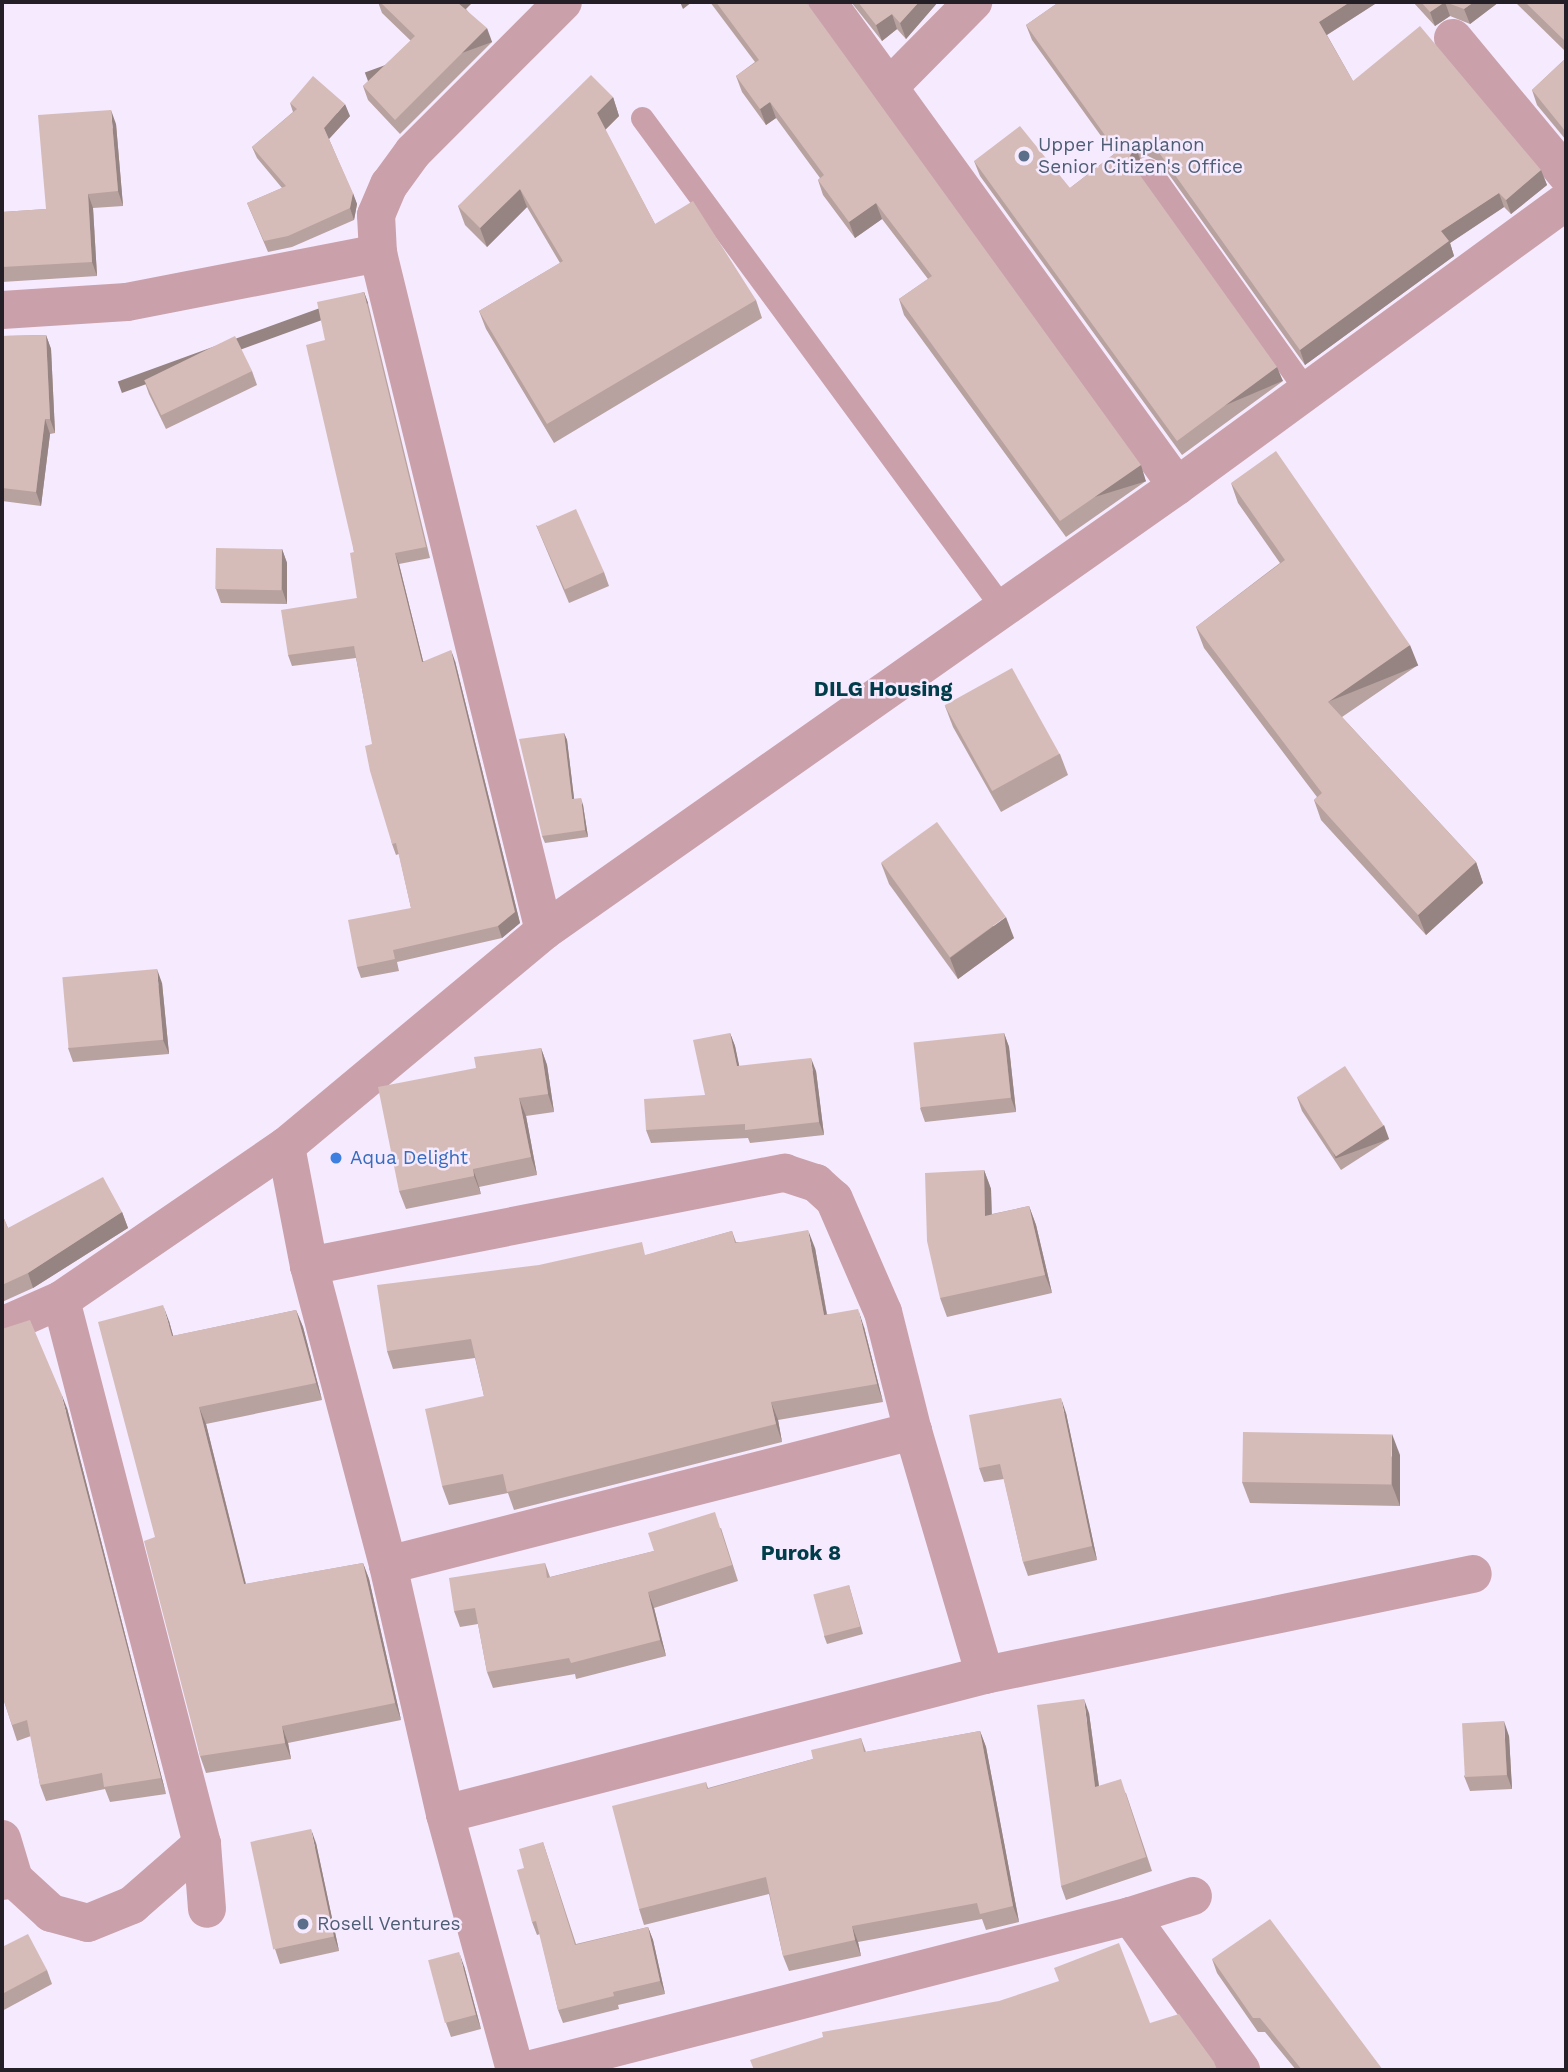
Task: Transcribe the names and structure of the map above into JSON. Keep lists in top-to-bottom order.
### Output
{
  "districts": ["DILG Housing", "Purok 8"],
  "places": ["Upper Hinaplanon Senior Citizen's Office", "Aqua Delight", "Rosell Ventures"]
}
